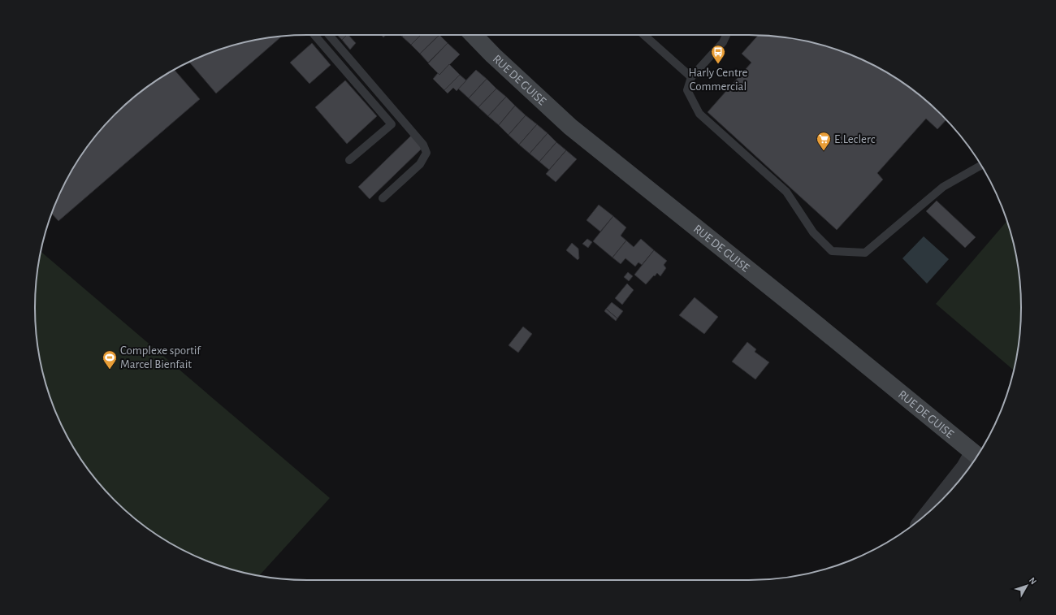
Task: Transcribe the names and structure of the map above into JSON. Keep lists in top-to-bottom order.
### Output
{
  "streets": {
    "main road": ["RUE DE GUISE"]
  },
  "places": {
    "bus stop": ["Harly Centre Commercial"],
    "supermarket": ["E.Leclerc"],
    "sports": ["Complexe sportif Marcel Bienfait"]
  },
  "north": "top right"
}
